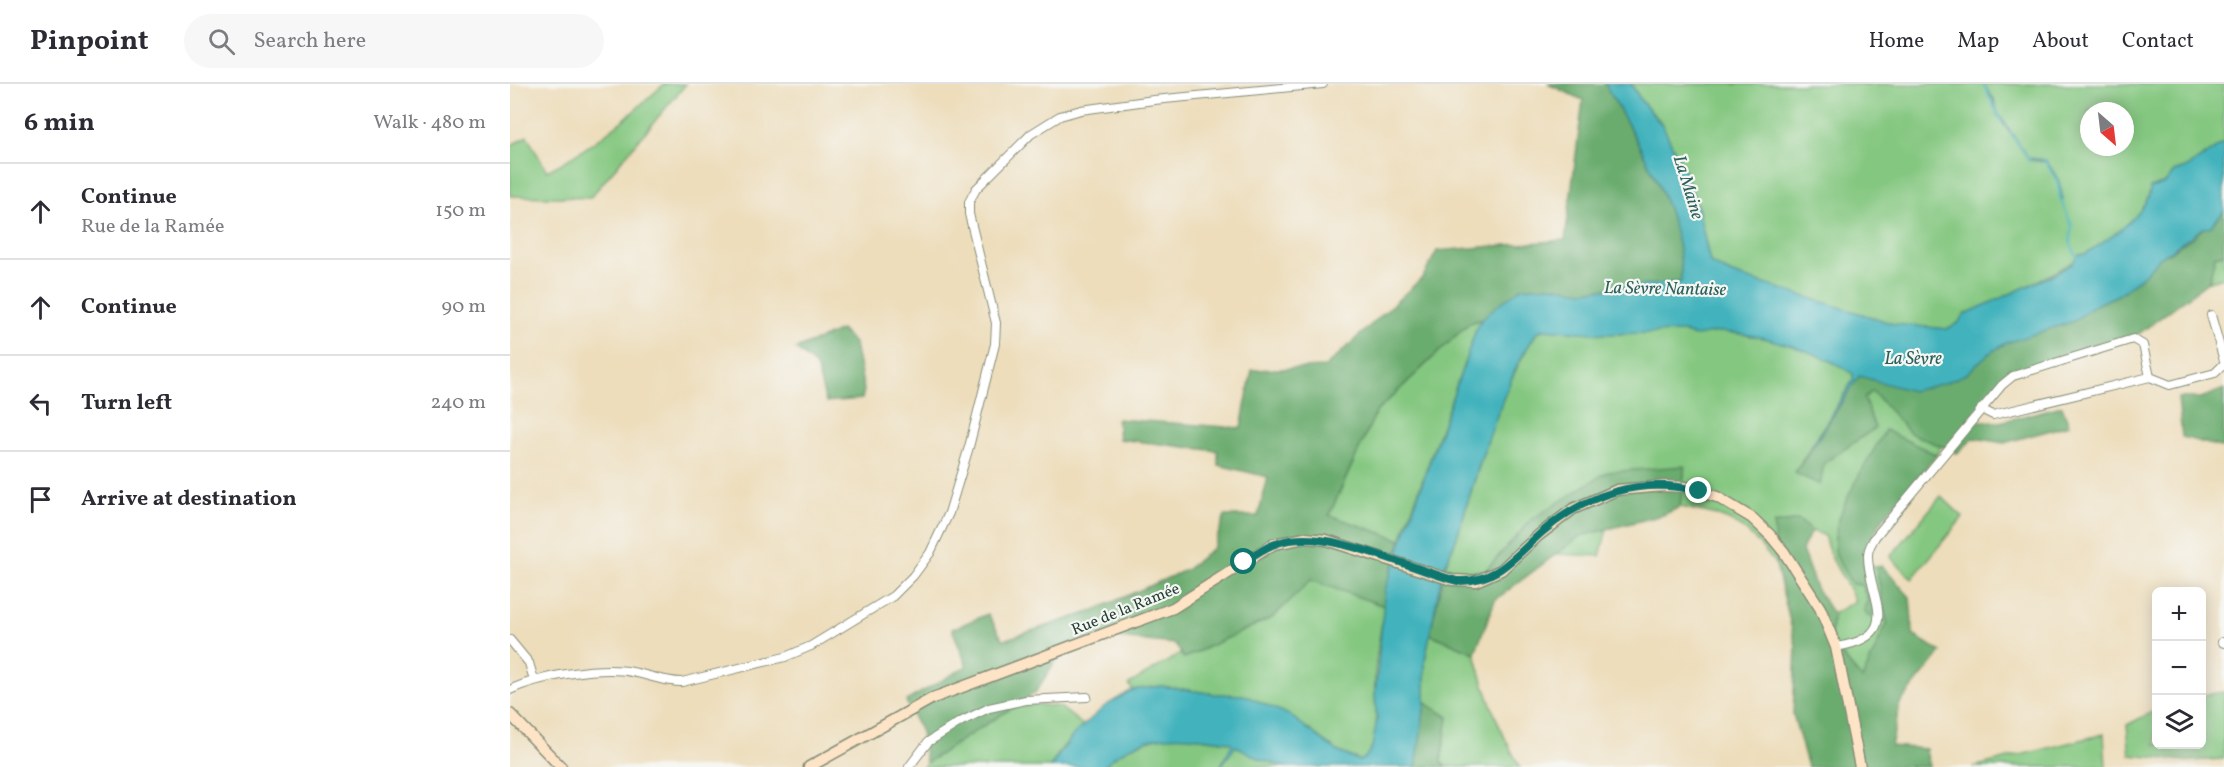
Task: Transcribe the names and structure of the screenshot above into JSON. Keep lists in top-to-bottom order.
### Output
{
  "streets": {
    "main road": ["Rue de la Ramée"]
  },
  "water": ["La Maine", "La Sèvre Nantaise", "La Sèvre"],
  "north": "bottom right",
  "page": {
    "header": "Pinpoint",
    "search": "Search here",
    "nav": [
      "Home",
      "Map",
      "About",
      "Contact"
    ],
    "heading": ["6 min", "Walk · 480 m"],
    "list": [
      ["Continue", "Rue de la Ramée", "150 m"],
      ["Continue", "90 m"],
      ["Turn left", "240 m"],
      "Arrive at destination"
    ],
    "map_buttons": ["+", "−"]
  }
}
